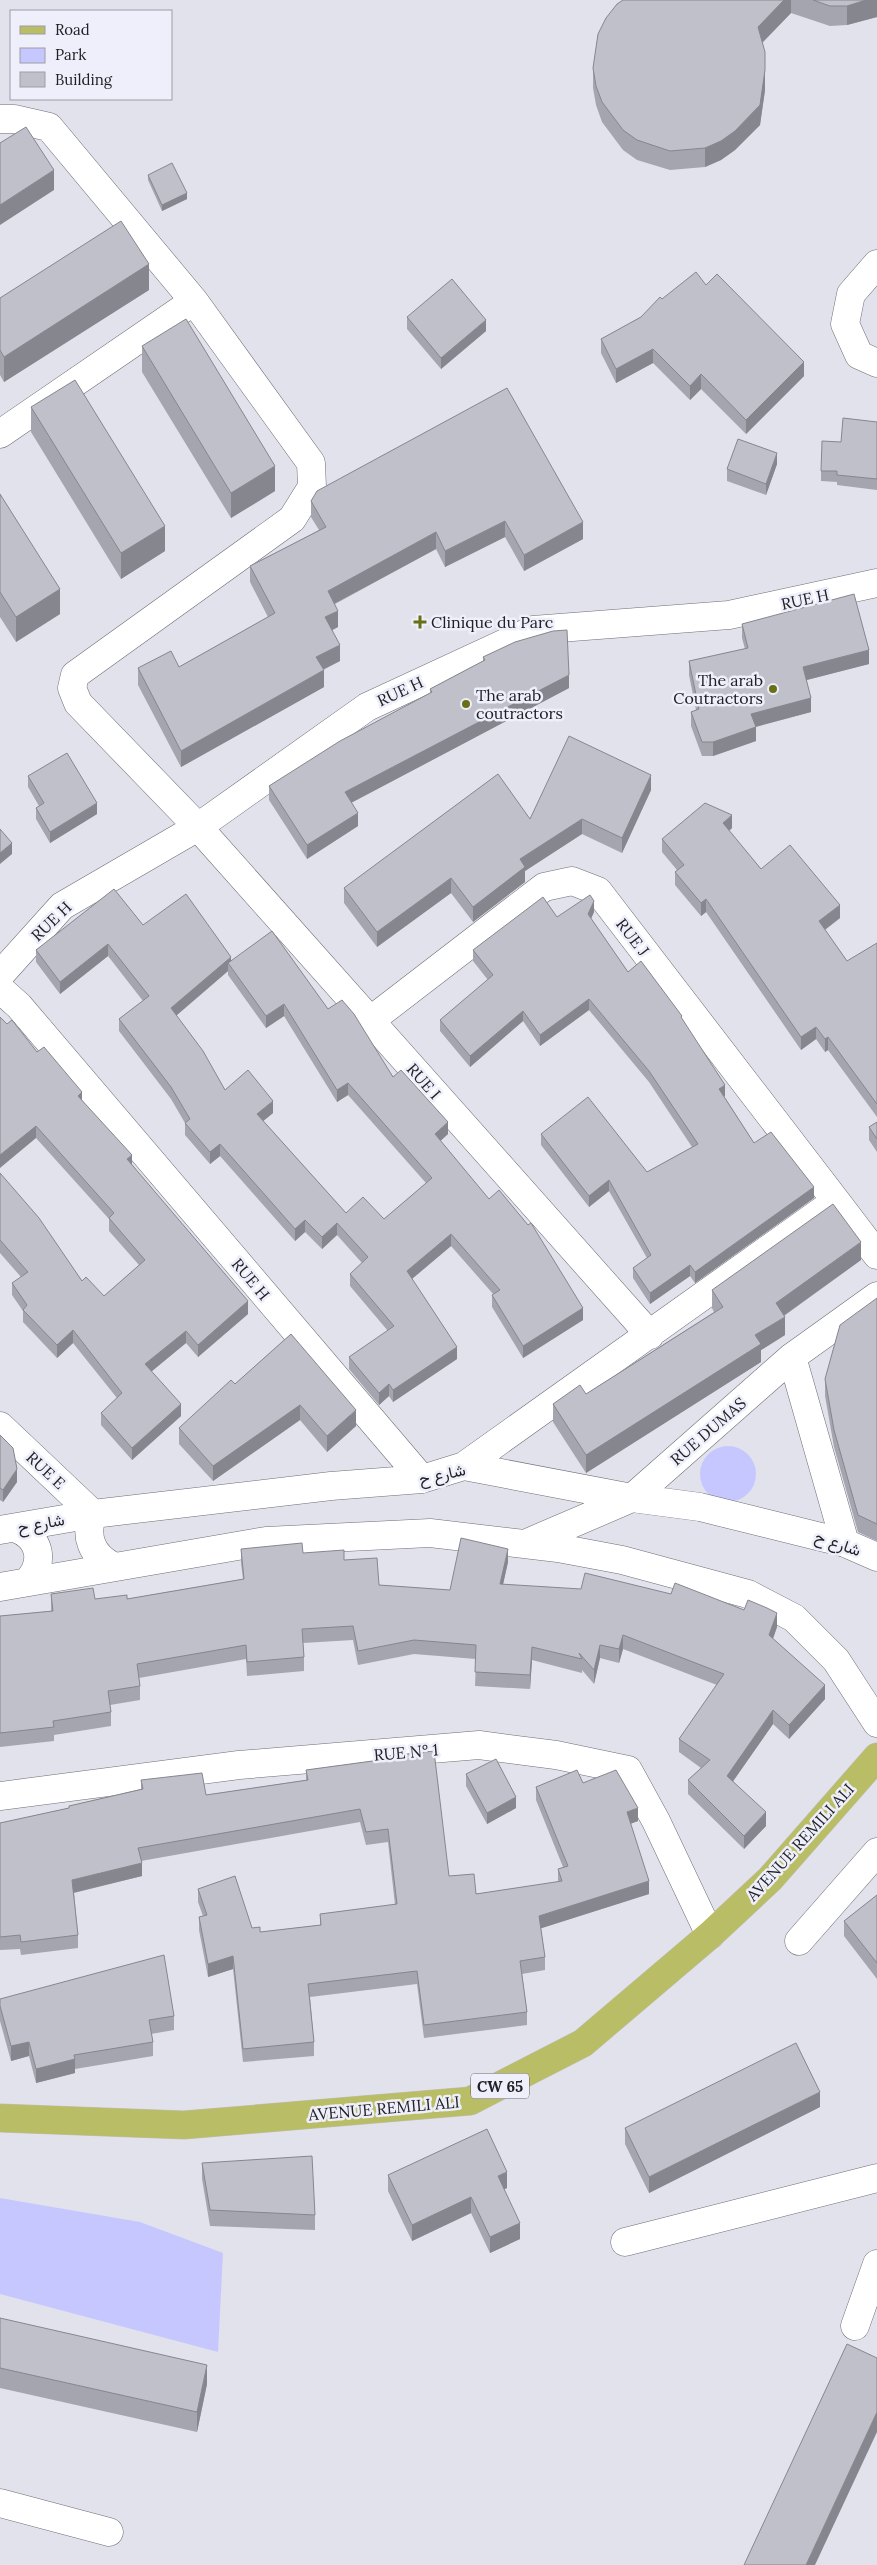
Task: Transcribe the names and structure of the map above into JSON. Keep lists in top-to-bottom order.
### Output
{
  "streets": {
    "main road": ["AVENUE REMILI ALI", "CW 65"],
    "street": [
      "RUE H",
      "RUE J",
      "RUE I",
      "RUE DUMAS",
      "RUE E",
      "شارع ح",
      "RUE N° 1"
    ]
  },
  "crossings": [
    ["RUE H", "RUE I"],
    ["RUE H", "شارع ح"],
    ["RUE J", "RUE I"],
    ["RUE DUMAS", "شارع ح"],
    ["RUE E", "شارع ح"],
    ["RUE N° 1", "AVENUE REMILI ALI"]
  ],
  "places": {
    "health": ["Clinique du Parc"],
    "other": ["The arab Coutractors", "The arab coutractors"]
  },
  "legend": ["Road", "Park", "Building"]
}
